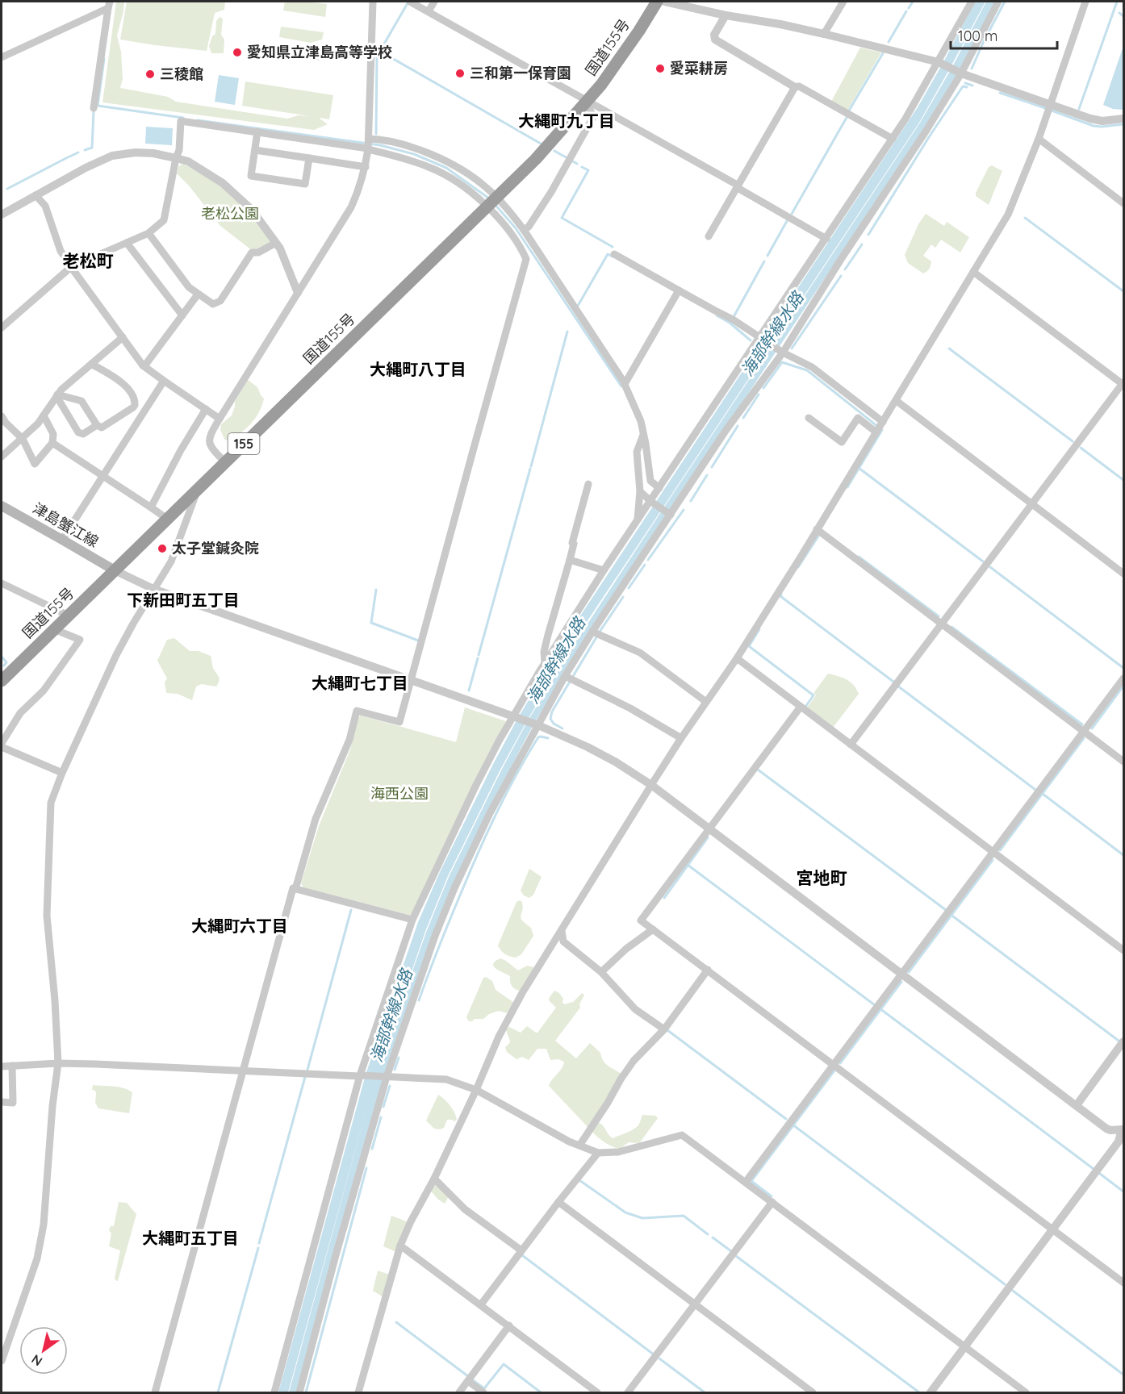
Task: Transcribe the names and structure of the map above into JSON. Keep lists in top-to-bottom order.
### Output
{
  "streets": {
    "highway": ["国道155号", "155"],
    "main road": ["津島蟹江線"]
  },
  "crossings": [
    ["国道155号", "津島蟹江線"]
  ],
  "districts": [
    "大縄町九丁目",
    "老松町",
    "大縄町八丁目",
    "下新田町五丁目",
    "大縄町七丁目",
    "宮地町",
    "大縄町六丁目",
    "大縄町五丁目"
  ],
  "water": ["海部幹線水路"],
  "parks": ["老松公園", "海西公園"],
  "places": [
    "愛知県立津島高等学校",
    "愛菜耕房",
    "三和第一保育園",
    "三稜館",
    "太子堂鍼灸院"
  ],
  "scale_bar": "100 m",
  "north": "bottom left"
}
